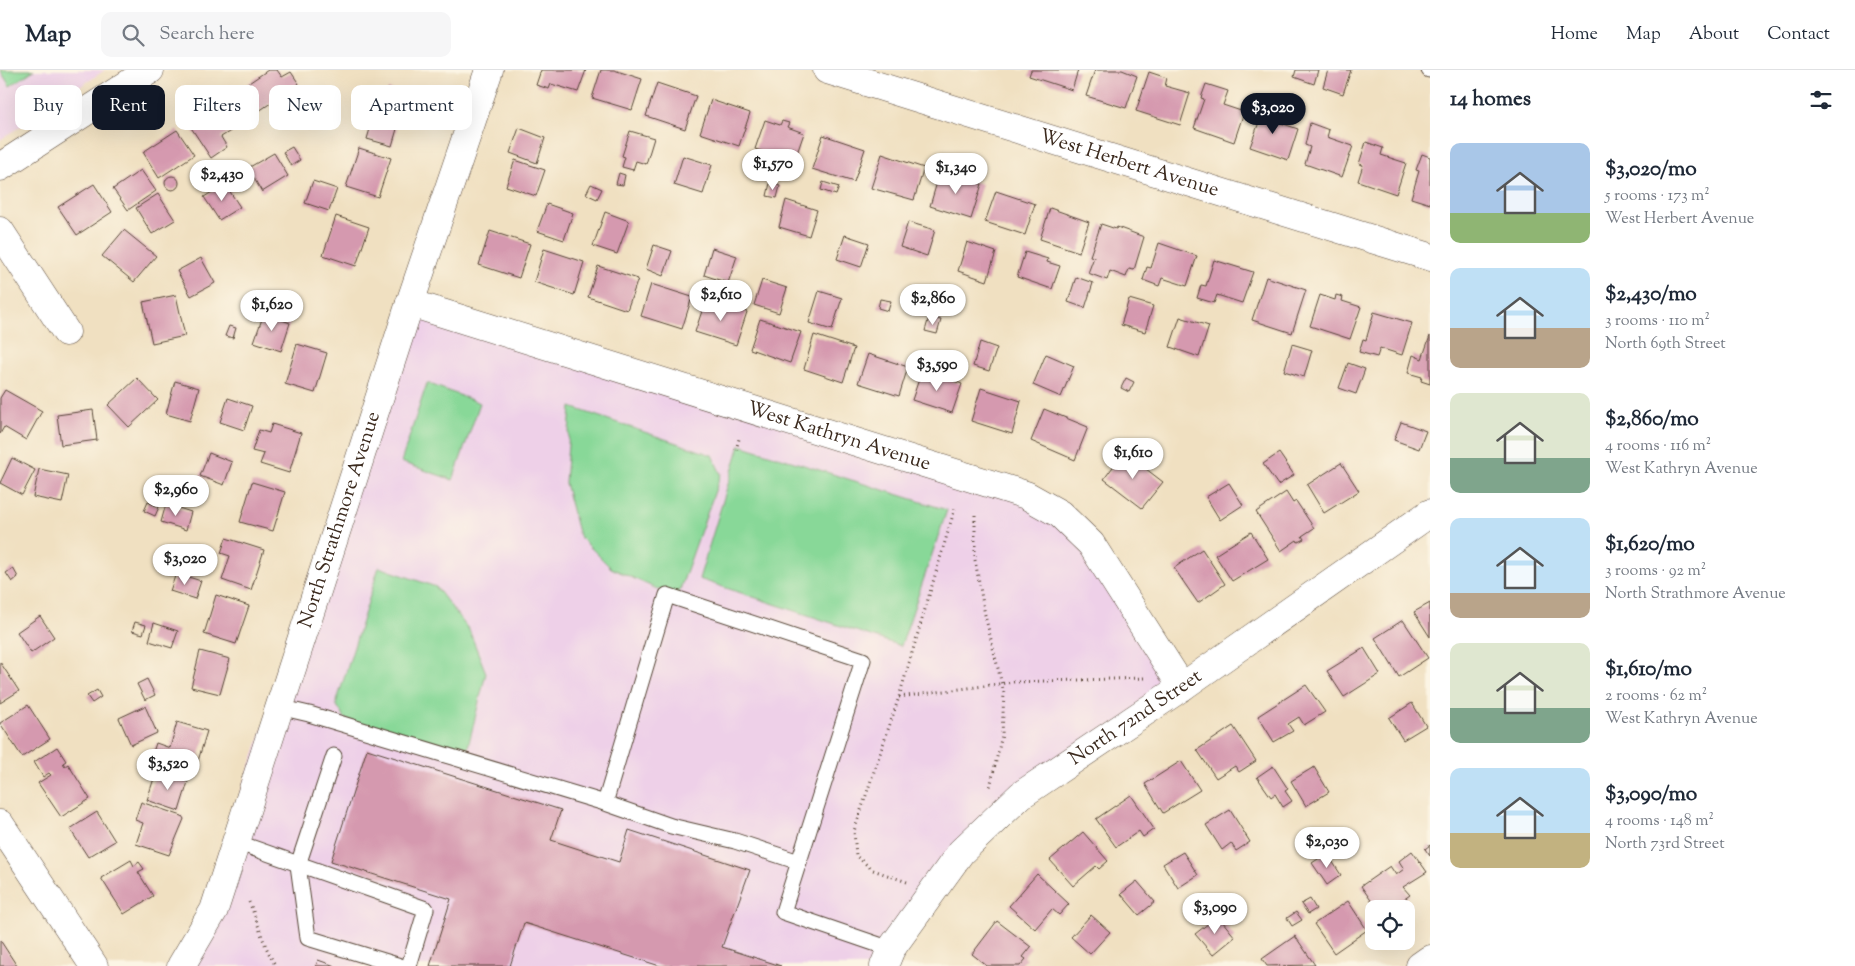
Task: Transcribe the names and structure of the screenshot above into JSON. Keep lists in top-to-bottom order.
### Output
{
  "streets": {
    "street": [
      "West Herbert Avenue",
      "West Kathryn Avenue",
      "North Strathmore Avenue",
      "North 72nd Street"
    ]
  },
  "crossings": [
    ["West Kathryn Avenue", "North Strathmore Avenue"],
    ["West Kathryn Avenue", "North 72nd Street"]
  ],
  "page": {
    "header": "Map",
    "search": "Search here",
    "nav": [
      "Home",
      "Map",
      "About",
      "Contact"
    ],
    "heading": "14 homes",
    "chip": [
      "Buy",
      "Rent",
      "Filters",
      "New",
      "Apartment"
    ],
    "price": [
      "$3,020",
      "$1,570",
      "$1,340",
      "$2,430",
      "$2,610",
      "$2,860",
      "$1,620",
      "$3,590",
      "$1,610",
      "$2,960",
      "$3,020",
      "$3,520",
      "$2,030",
      "$3,090"
    ],
    "list": [
      {
        "name": "$3,020/mo",
        "note": "5 rooms · 173 m² · West Herbert Avenue"
      },
      {
        "name": "$2,430/mo",
        "note": "3 rooms · 110 m² · North 69th Street"
      },
      {
        "name": "$2,860/mo",
        "note": "4 rooms · 116 m² · West Kathryn Avenue"
      },
      {
        "name": "$1,620/mo",
        "note": "3 rooms · 92 m² · North Strathmore Avenue"
      },
      {
        "name": "$1,610/mo",
        "note": "2 rooms · 62 m² · West Kathryn Avenue"
      },
      {
        "name": "$3,090/mo",
        "note": "4 rooms · 148 m² · North 73rd Street"
      }
    ]
  }
}
